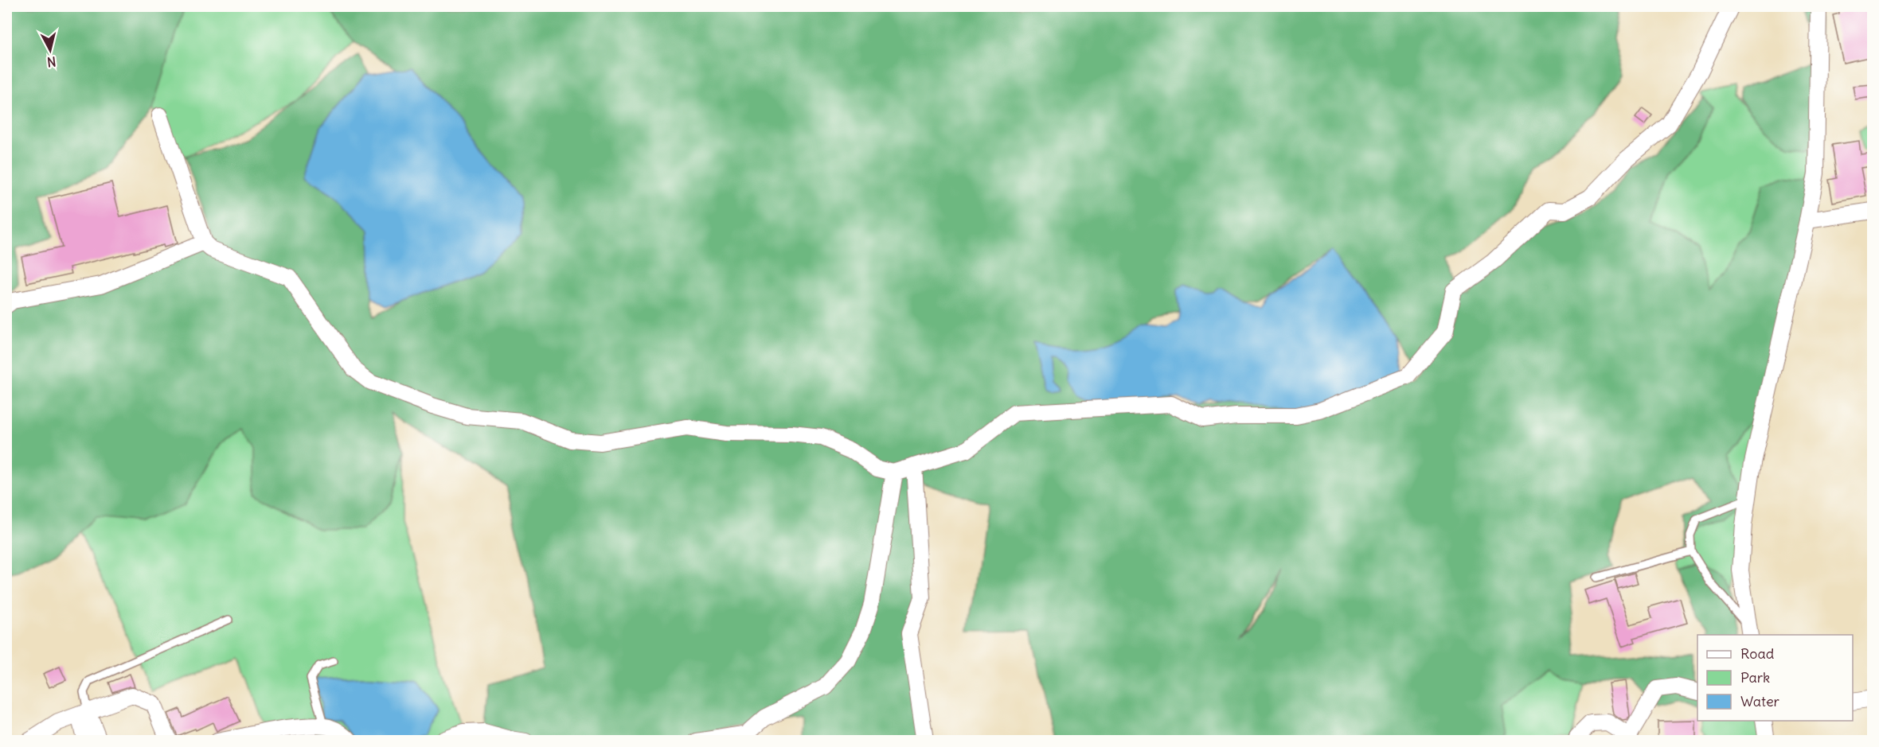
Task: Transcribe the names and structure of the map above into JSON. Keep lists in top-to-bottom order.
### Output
{
  "legend": ["Road", "Park", "Water"],
  "north": "bottom"
}
